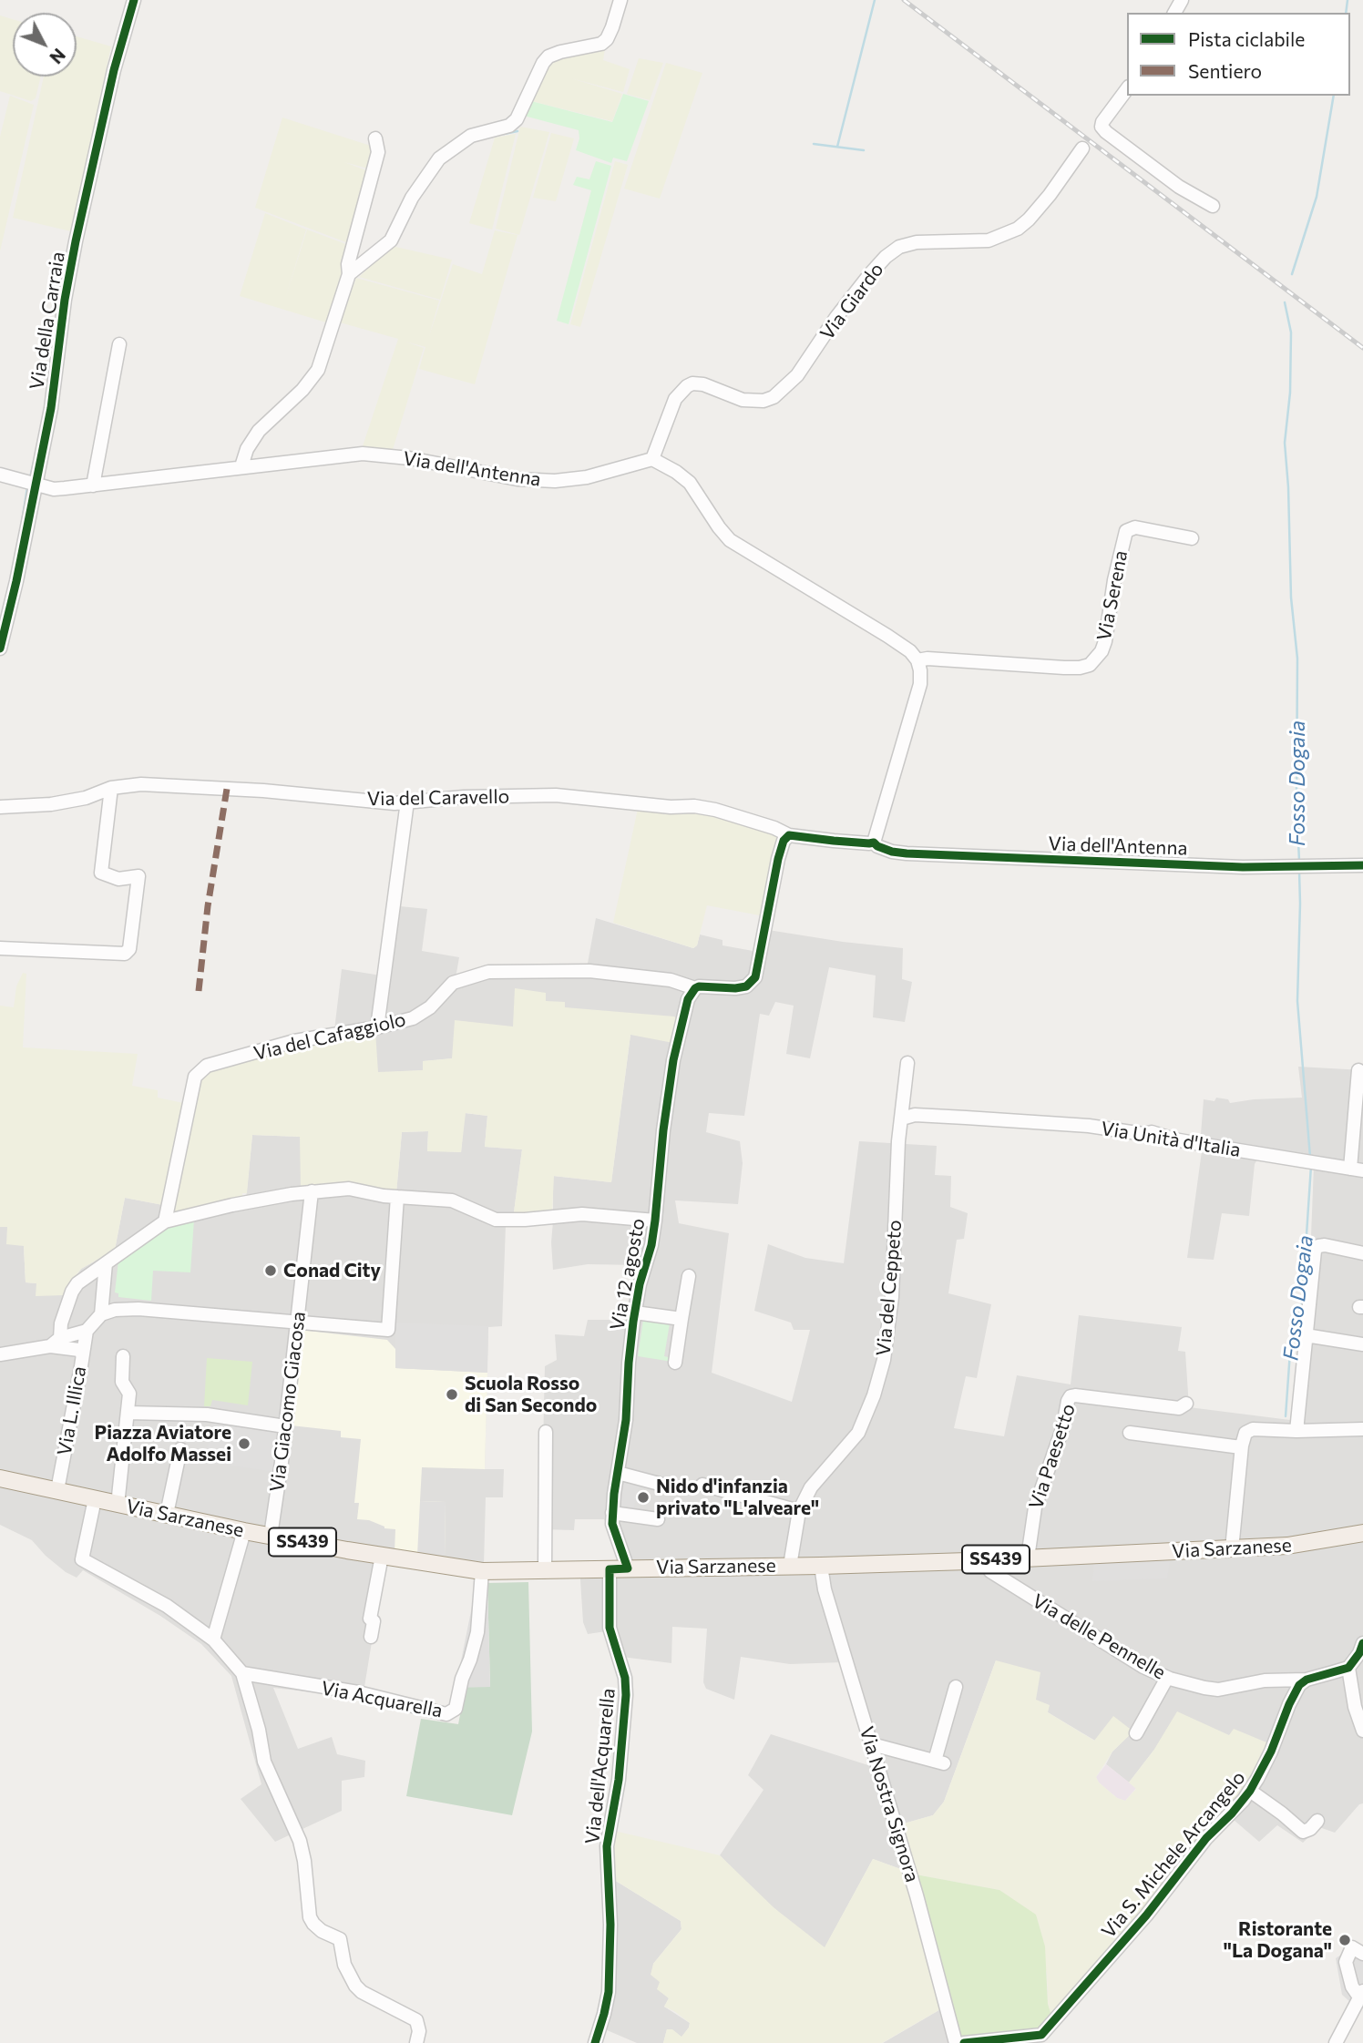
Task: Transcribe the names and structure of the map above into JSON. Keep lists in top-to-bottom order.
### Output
{
  "streets": {
    "main road": ["Via Sarzanese", "SS439"],
    "street": [
      "Via Giardo",
      "Via della Carraia",
      "Via dell'Antenna",
      "Via Serena",
      "Via del Caravello",
      "Via del Cafaggiolo",
      "Via Unità d'Italia",
      "Via 12 agosto",
      "Via del Ceppeto",
      "Via Giacomo Giacosa",
      "Via L. Illica",
      "Via Paesetto",
      "Via delle Pennelle",
      "Via Acquarella",
      "Via dell'Acquarella",
      "Via Nostra Signora",
      "Via S. Michele Arcangelo"
    ]
  },
  "crossings": [
    ["Via Giardo", "Via dell'Antenna"],
    ["Via della Carraia", "Via dell'Antenna"],
    ["Via dell'Antenna", "Via del Caravello"],
    ["Via del Caravello", "Via del Cafaggiolo"],
    ["Via del Cafaggiolo", "Via 12 agosto"],
    ["Via Unità d'Italia", "Via del Ceppeto"],
    ["Via 12 agosto", "Via Sarzanese"],
    ["Via del Ceppeto", "Via Sarzanese"],
    ["Via Giacomo Giacosa", "Via Sarzanese"],
    ["Via L. Illica", "Via Sarzanese"],
    ["Via Paesetto", "Via Sarzanese"],
    ["Via Sarzanese", "Via delle Pennelle"],
    ["Via Sarzanese", "Via Acquarella"],
    ["Via Sarzanese", "Via dell'Acquarella"],
    ["Via Sarzanese", "Via Nostra Signora"],
    ["Via delle Pennelle", "Via S. Michele Arcangelo"]
  ],
  "water": ["Fosso Dogaia"],
  "places": [
    "Conad City",
    "Scuola Rosso di San Secondo",
    "Piazza Aviatore Adolfo Massei",
    "Nido d'infanzia privato \"L'alveare\"",
    "Ristorante \"La Dogana\""
  ],
  "legend": ["Pista ciclabile", "Sentiero"],
  "north": "bottom right"
}
